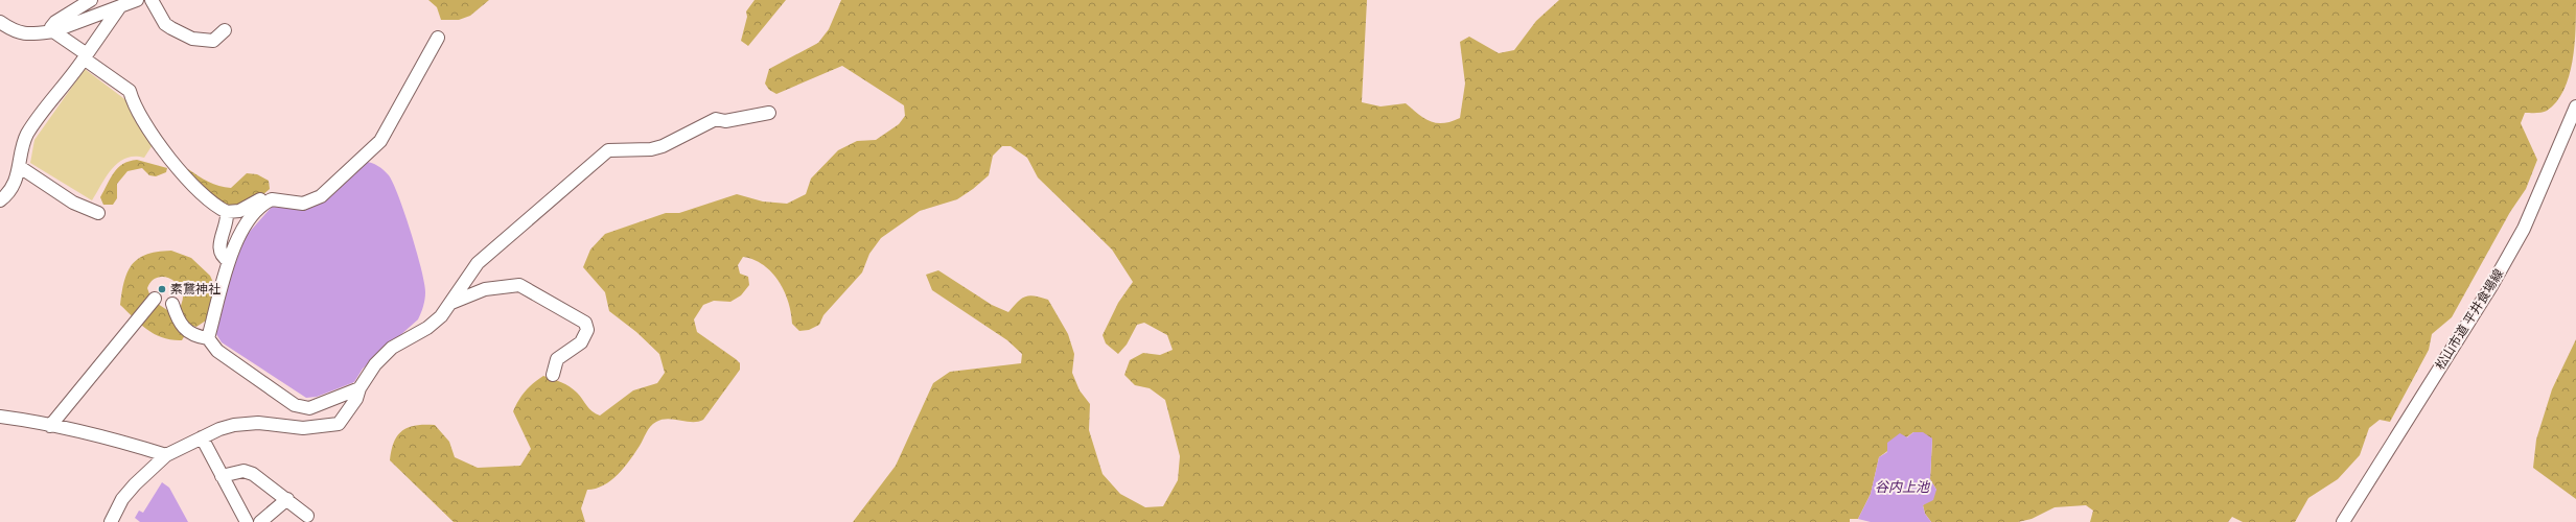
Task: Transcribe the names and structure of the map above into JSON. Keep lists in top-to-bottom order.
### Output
{
  "streets": {
    "street": ["松山市道 平井食場線"]
  },
  "water": ["谷内上池"],
  "places": ["素鵞神社"]
}
